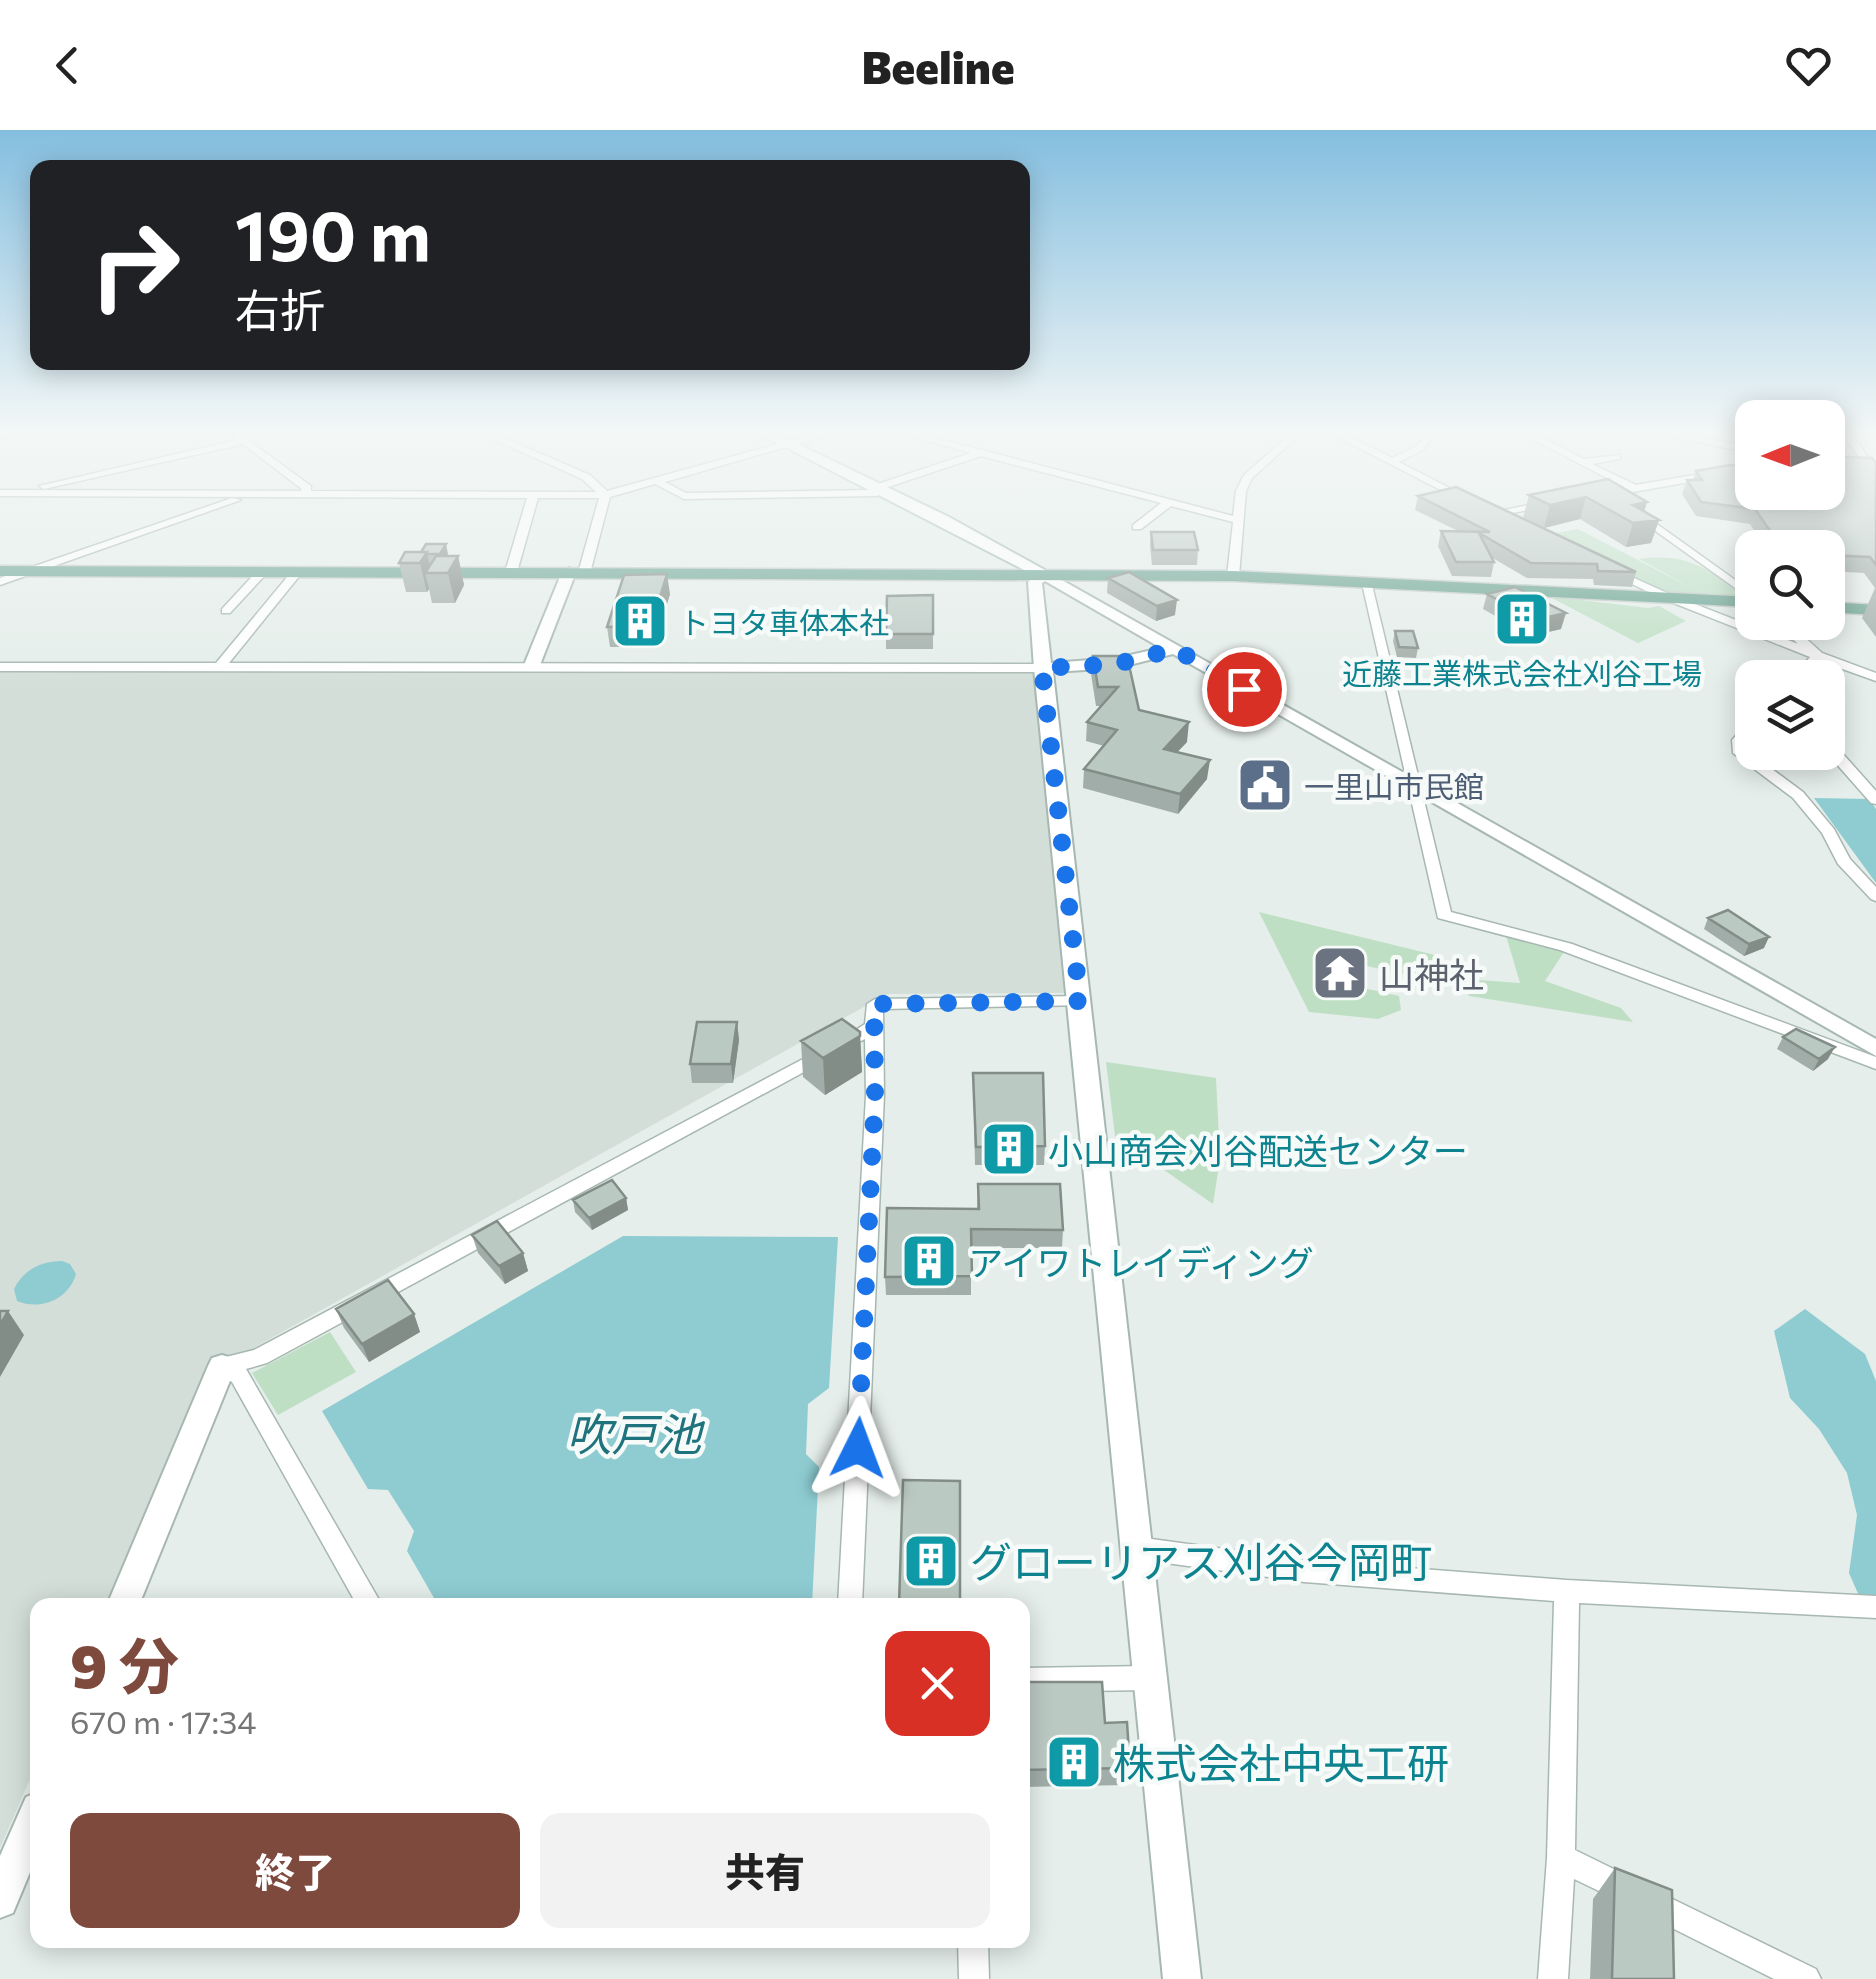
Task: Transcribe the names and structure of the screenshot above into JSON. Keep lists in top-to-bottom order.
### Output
{
  "water": ["吹戸池"],
  "places": {
    "building": [
      "近藤工業株式会社刈谷工場",
      "トヨタ車体本社",
      "小山商会刈谷配送センター",
      "アイワトレイディング",
      "グローリアス刈谷今岡町",
      "株式会社中央工研"
    ],
    "public building": ["一里山市民館"],
    "temple": ["山神社"]
  },
  "north": "left",
  "page": {
    "header": "Beeline",
    "turn": ["190 m", "右折"],
    "heading": ["9 分", "670 m · 17:34"],
    "buttons": ["終了", "共有"]
  }
}
